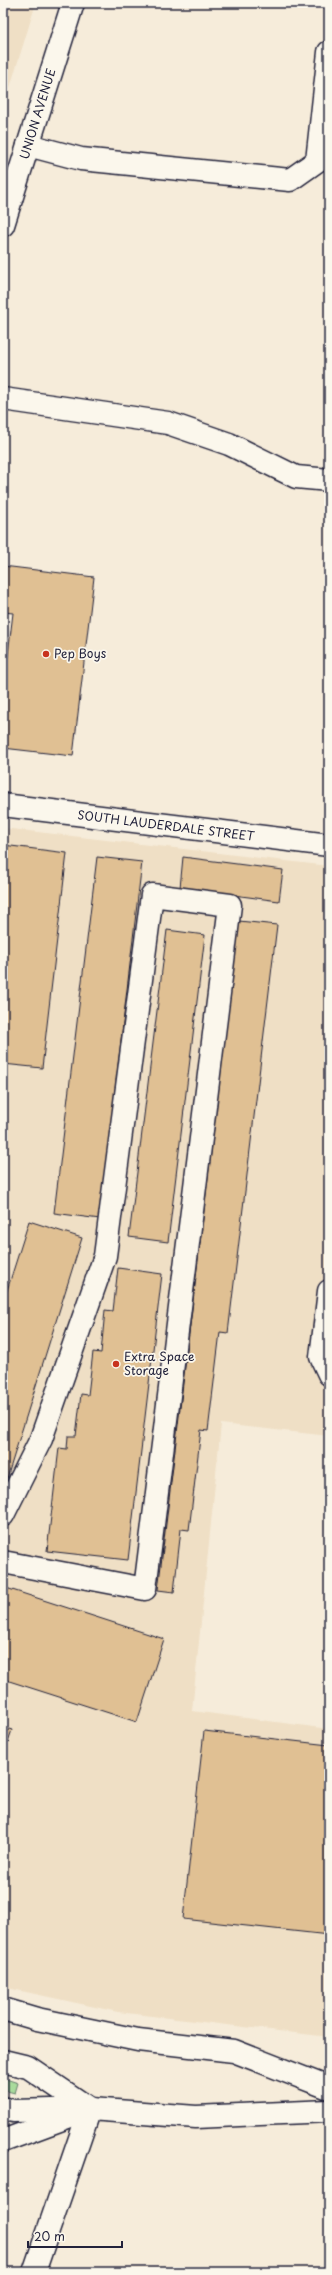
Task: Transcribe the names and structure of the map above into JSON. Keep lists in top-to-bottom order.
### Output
{
  "streets": {
    "main road": ["UNION AVENUE", "SOUTH LAUDERDALE STREET"]
  },
  "places": ["Pep Boys", "Extra Space Storage"],
  "scale_bar": "20 m"
}
